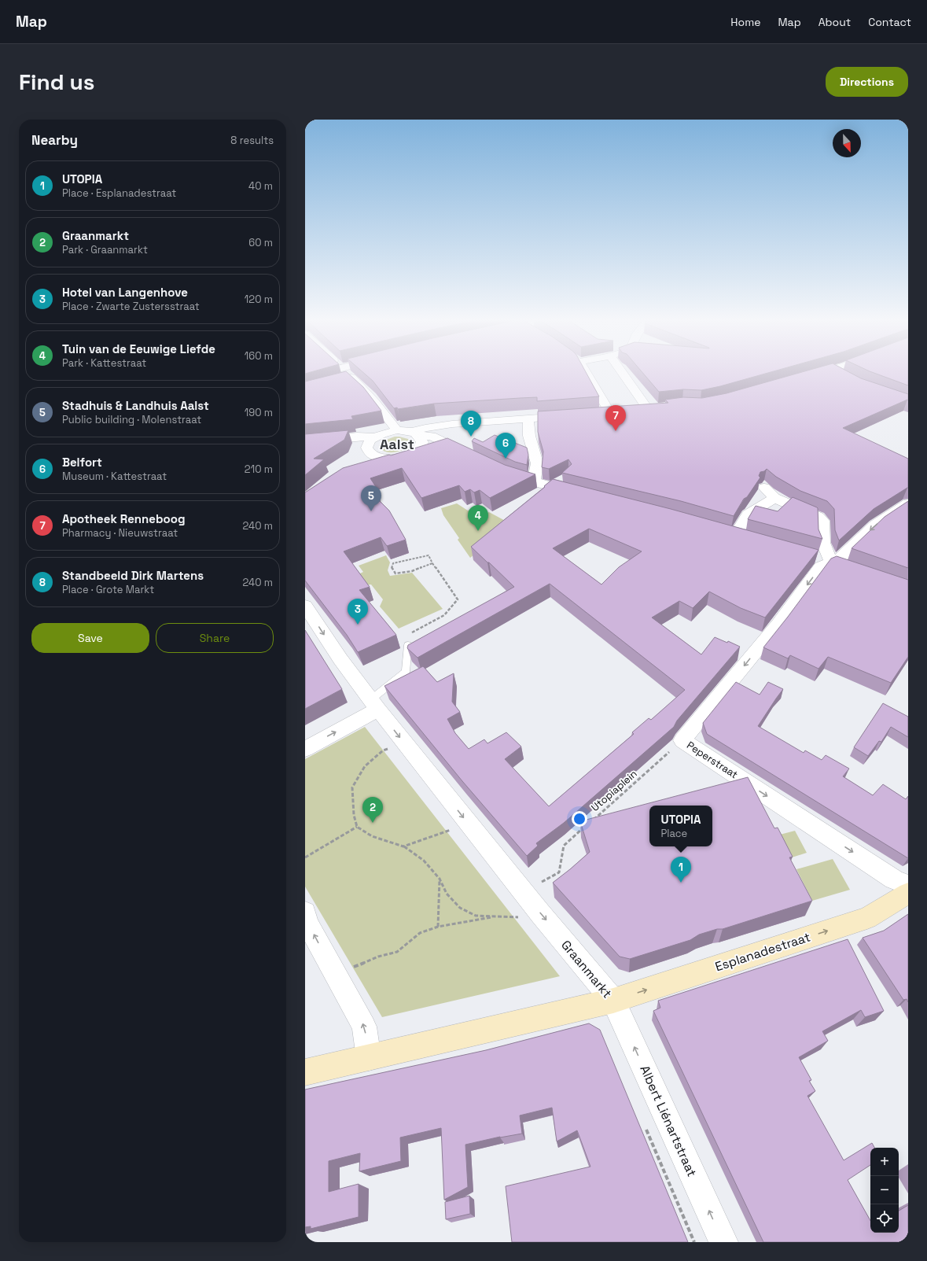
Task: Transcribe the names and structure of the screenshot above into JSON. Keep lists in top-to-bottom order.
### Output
{
  "streets": {
    "street": [
      "Peperstraat",
      "Esplanadestraat",
      "Graanmarkt",
      "Albert Liénartstraat"
    ],
    "path": ["Utopiaplein"]
  },
  "crossings": [
    ["Peperstraat", "Utopiaplein"],
    ["Utopiaplein", "Graanmarkt"],
    ["Esplanadestraat", "Graanmarkt"],
    ["Esplanadestraat", "Albert Liénartstraat"],
    ["Graanmarkt", "Albert Liénartstraat"]
  ],
  "one_way": ["Esplanadestraat", "Graanmarkt", "Albert Liénartstraat"],
  "districts": ["Aalst"],
  "north": "bottom",
  "page": {
    "header": "Map",
    "nav": [
      "Home",
      "Map",
      "About",
      "Contact"
    ],
    "buttons": [
      "Directions",
      ["Save", "Share"]
    ],
    "title": "Find us",
    "heading": ["Nearby", "8 results"],
    "list": [
      {
        "mark": "1",
        "name": "UTOPIA",
        "note": "Place · Esplanadestraat",
        "value": "40 m"
      },
      {
        "mark": "2",
        "name": "Graanmarkt",
        "note": "Park · Graanmarkt",
        "value": "60 m"
      },
      {
        "mark": "3",
        "name": "Hotel van Langenhove",
        "note": "Place · Zwarte Zustersstraat",
        "value": "120 m"
      },
      {
        "mark": "4",
        "name": "Tuin van de Eeuwige Liefde",
        "note": "Park · Kattestraat",
        "value": "160 m"
      },
      {
        "mark": "5",
        "name": "Stadhuis & Landhuis Aalst",
        "note": "Public building · Molenstraat",
        "value": "190 m"
      },
      {
        "mark": "6",
        "name": "Belfort",
        "note": "Museum · Kattestraat",
        "value": "210 m"
      },
      {
        "mark": "7",
        "name": "Apotheek Renneboog",
        "note": "Pharmacy · Nieuwstraat",
        "value": "240 m"
      },
      {
        "mark": "8",
        "name": "Standbeeld Dirk Martens",
        "note": "Place · Grote Markt",
        "value": "240 m"
      }
    ],
    "pins": [
      "7",
      "8",
      "6",
      "5",
      "4",
      "3",
      "2",
      "1"
    ],
    "popup": ["UTOPIA", "Place"],
    "map_buttons": ["+", "−"]
  }
}
